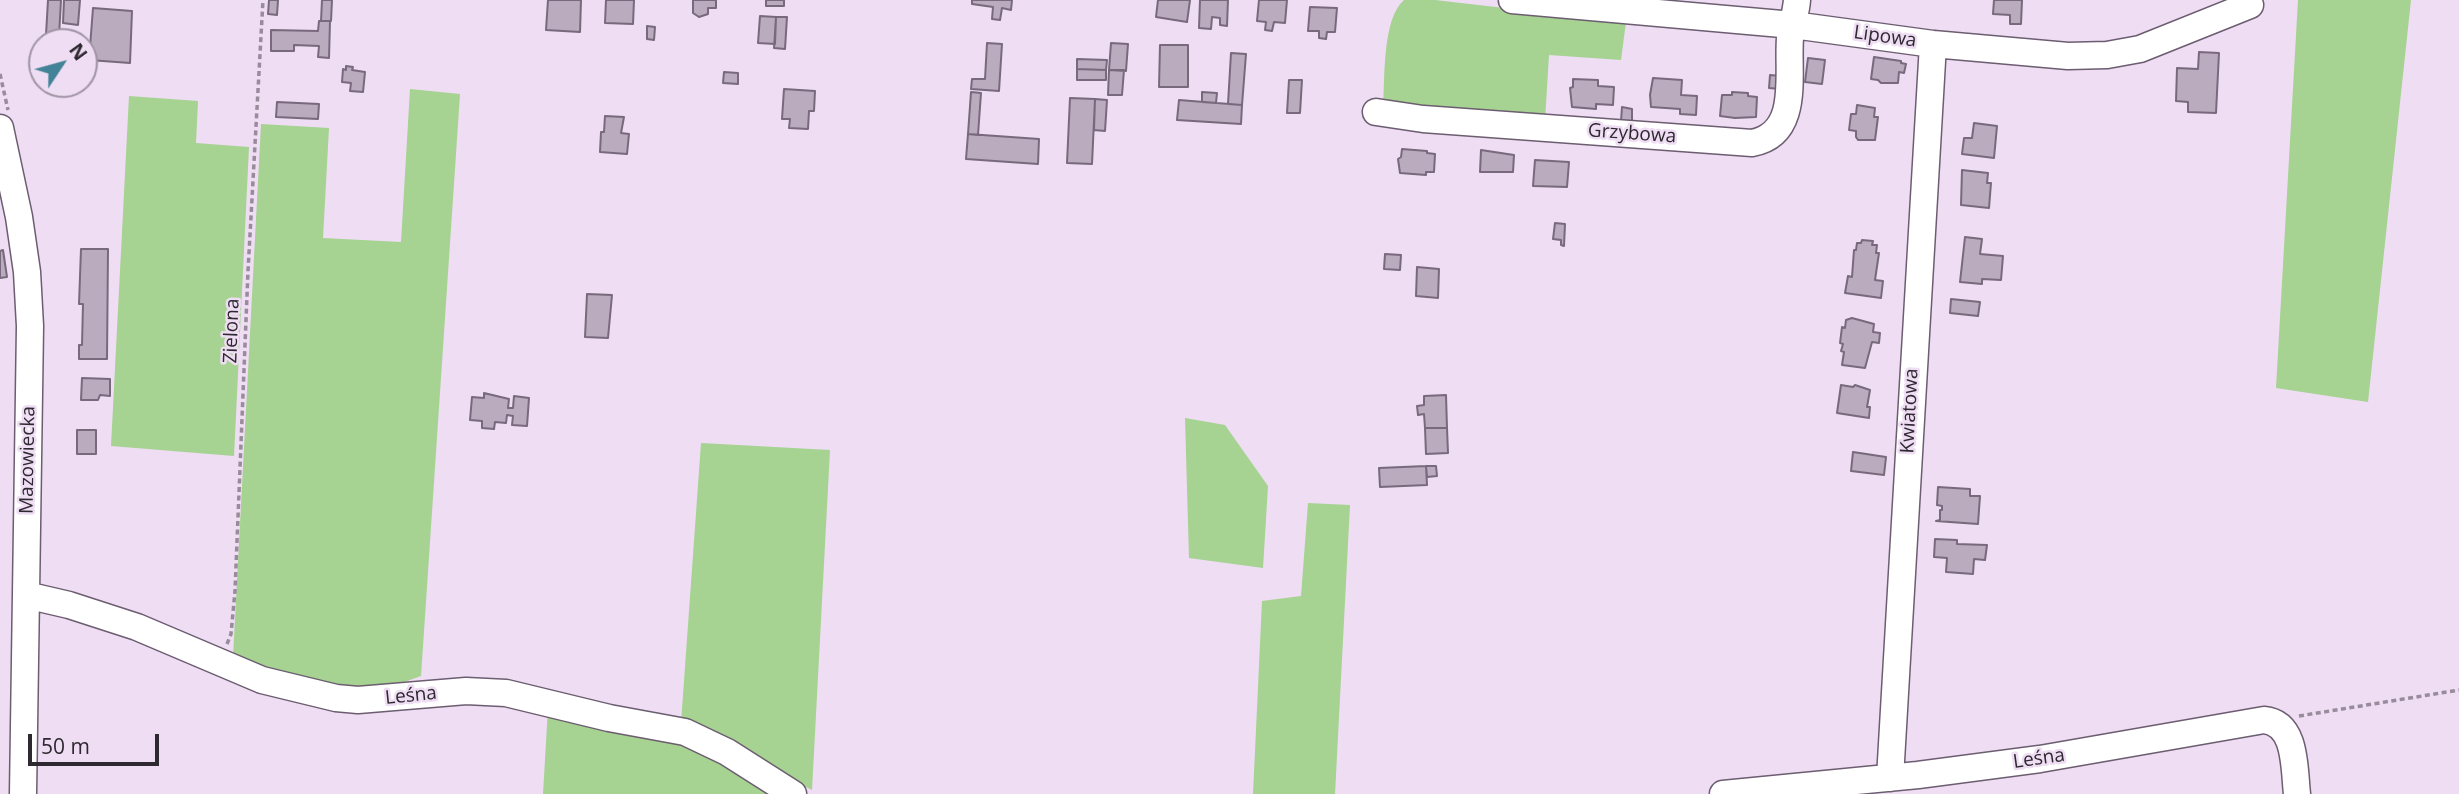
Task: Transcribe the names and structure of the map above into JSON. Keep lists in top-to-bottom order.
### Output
{
  "streets": {
    "street": [
      "Lipowa",
      "Grzybowa",
      "Kwiatowa",
      "Mazowiecka",
      "Leśna"
    ],
    "path": ["Zielona"]
  },
  "crossings": [
    ["Lipowa", "Grzybowa"],
    ["Lipowa", "Kwiatowa"],
    ["Zielona", "Leśna"],
    ["Kwiatowa", "Leśna"],
    ["Mazowiecka", "Leśna"]
  ],
  "scale_bar": "50 m",
  "north": "top right"
}
